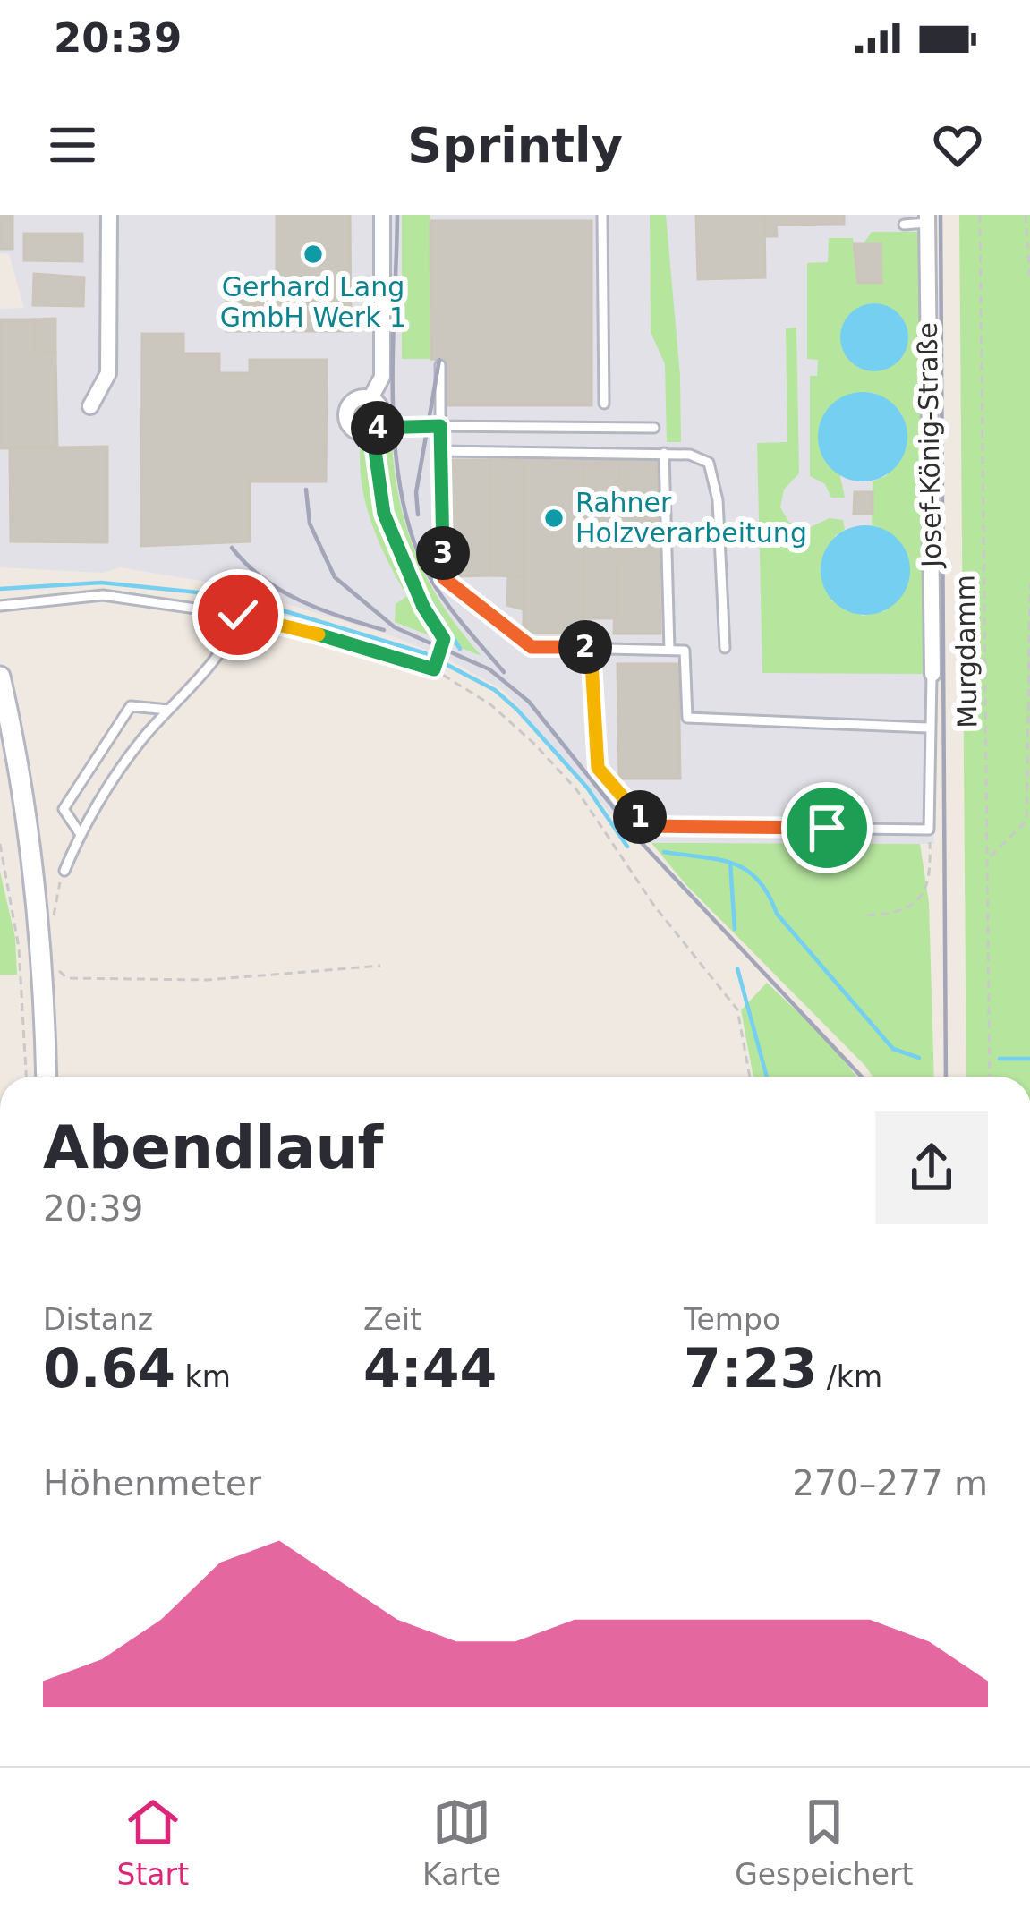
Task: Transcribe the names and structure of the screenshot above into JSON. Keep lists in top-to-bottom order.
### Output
{
  "streets": {
    "street": ["Josef-König-Straße"],
    "path": ["Murgdamm"]
  },
  "places": ["Gerhard Lang GmbH Werk 1", "Rahner Holzverarbeitung"],
  "page": {
    "status": "20:39",
    "header": "Sprintly",
    "pins": [
      "4",
      "3",
      "2",
      "1"
    ],
    "heading": ["Abendlauf", "20:39"],
    "stats": [
      ["Distanz", "0.64 km"],
      ["Zeit", "4:44"],
      ["Tempo", "7:23 /km"]
    ],
    "chart": ["Höhenmeter", "270–277 m"],
    "tabs": ["Start", "Karte", "Gespeichert"]
  }
}
